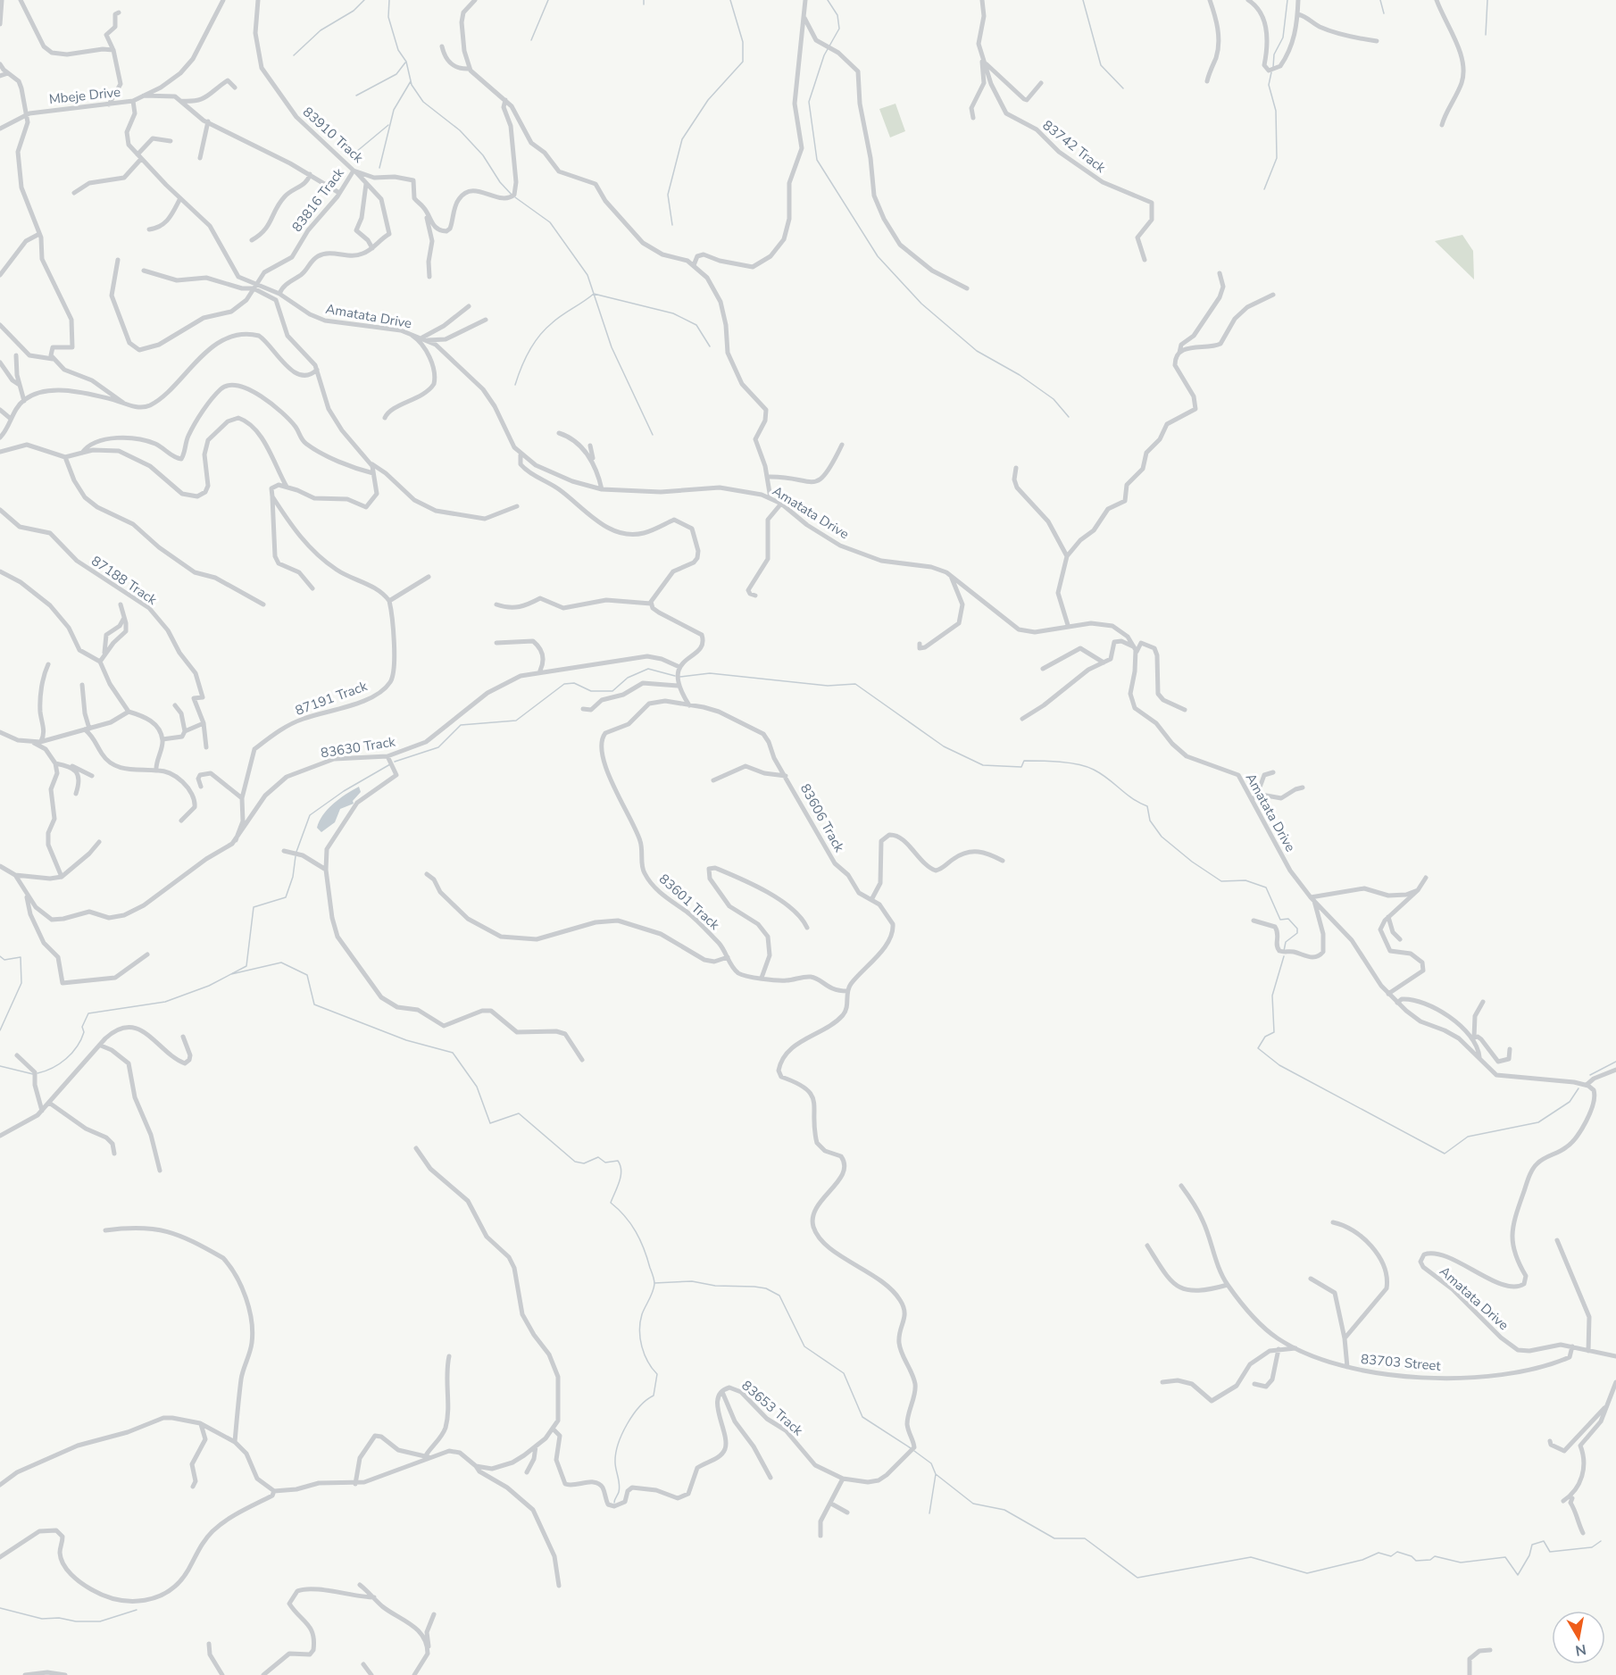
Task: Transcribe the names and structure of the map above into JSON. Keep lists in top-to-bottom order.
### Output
{
  "streets": {
    "street": [
      "Mbeje Drive",
      "83910 Track",
      "83742 Track",
      "83816 Track",
      "Amatata Drive",
      "87188 Track",
      "87191 Track",
      "83630 Track",
      "83606 Track",
      "83601 Track",
      "83703 Street",
      "83653 Track"
    ]
  },
  "crossings": [
    ["Mbeje Drive", "Amatata Drive"],
    ["83910 Track", "83816 Track"],
    ["83816 Track", "Amatata Drive"],
    ["Amatata Drive", "83703 Street"],
    ["87191 Track", "83630 Track"],
    ["83606 Track", "83601 Track"],
    ["83606 Track", "83653 Track"],
    ["83601 Track", "83653 Track"]
  ],
  "north": "bottom"
}
